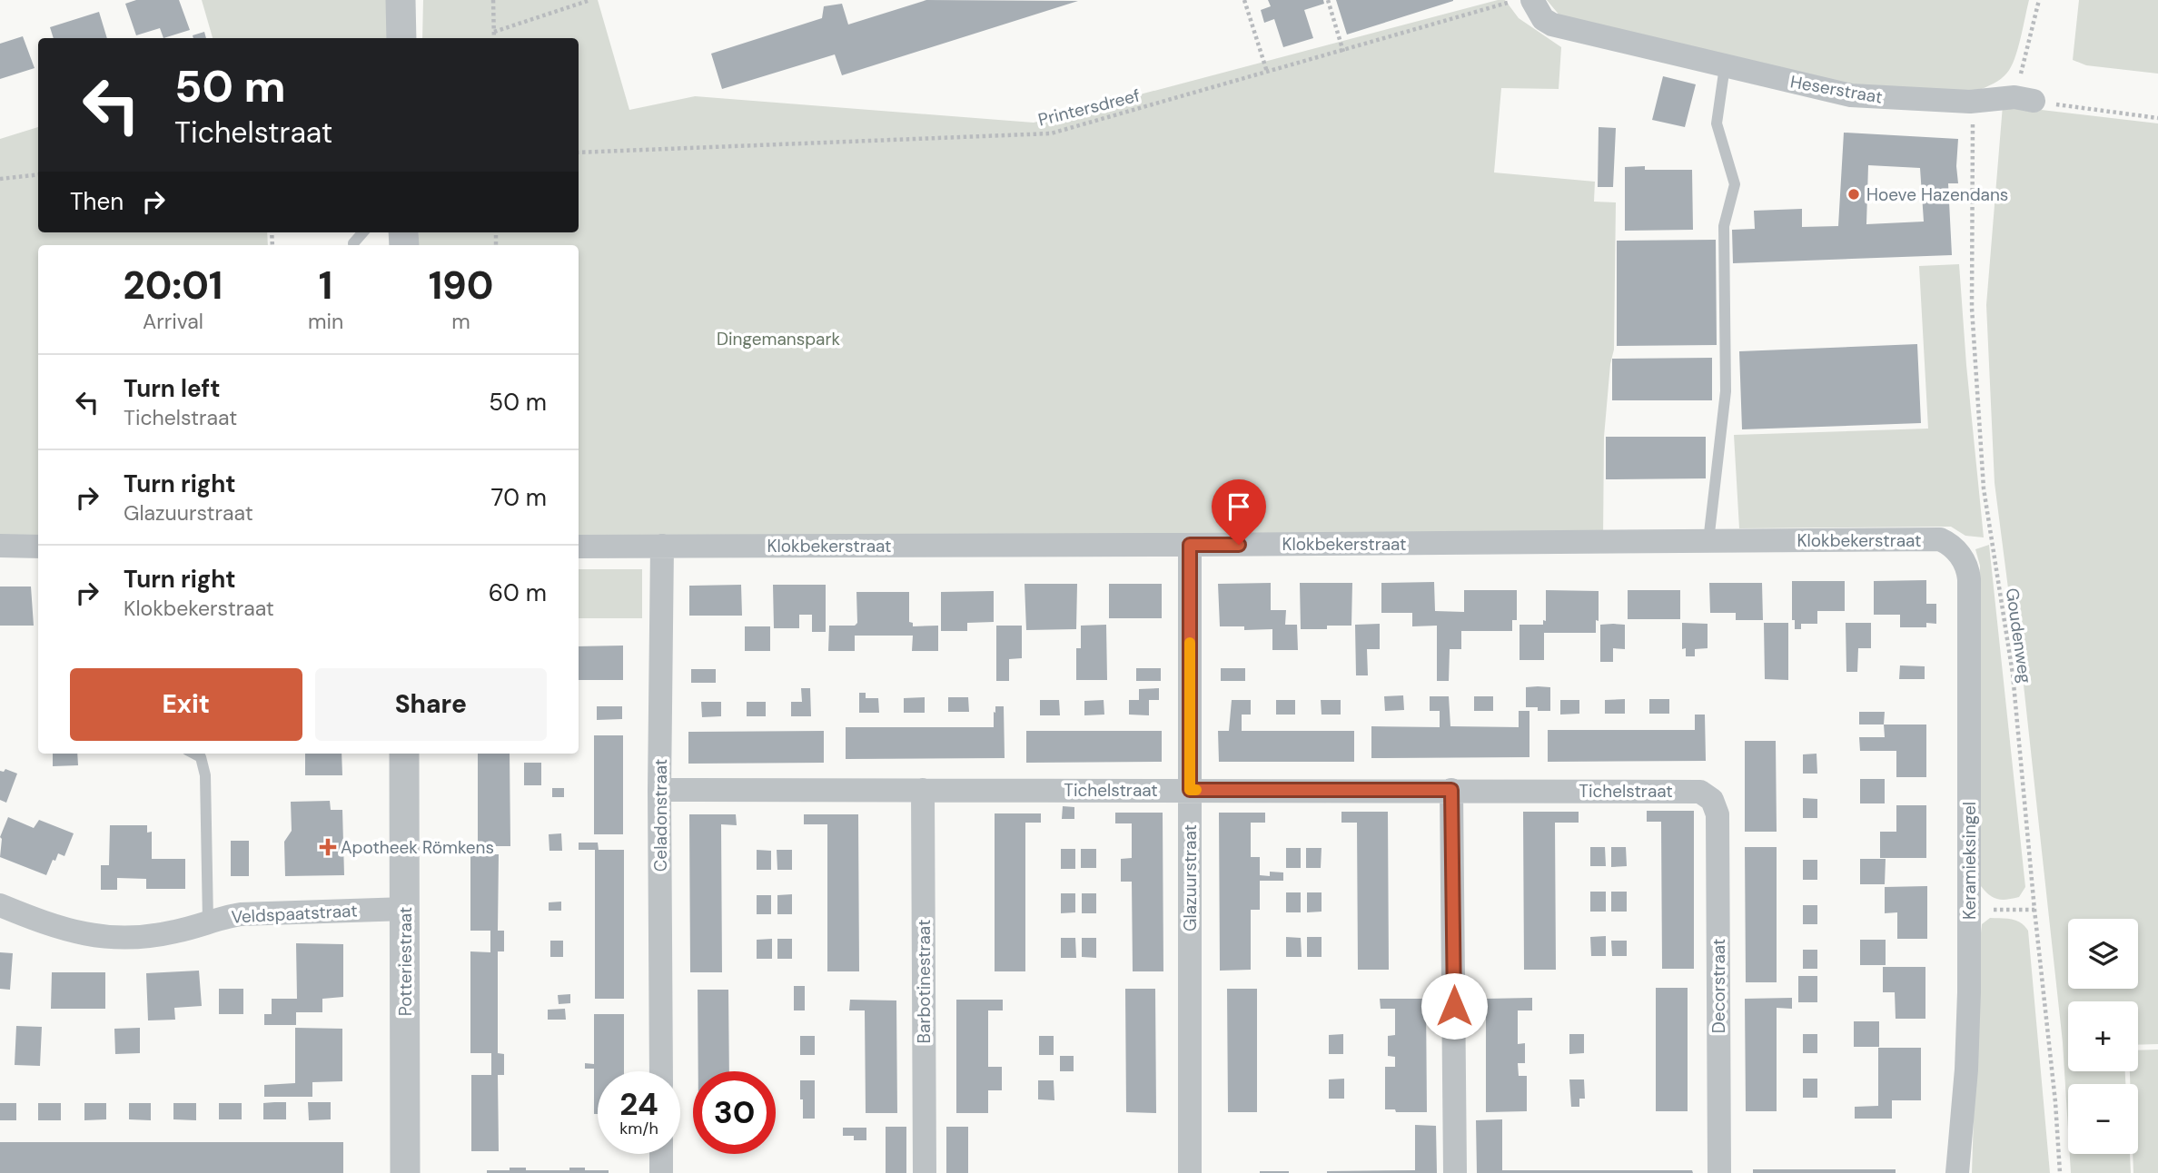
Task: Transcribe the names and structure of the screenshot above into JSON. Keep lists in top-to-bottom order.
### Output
{
  "streets": {
    "street": [
      "Heserstraat",
      "Klokbekerstraat",
      "Tichelstraat",
      "Celadonstraat",
      "Keramieksingel",
      "Glazuurstraat",
      "Veldspaatstraat",
      "Potteriestraat",
      "Barbotinestraat",
      "Decorstraat"
    ],
    "path": ["Printersdreef", "Goudenweg"]
  },
  "crossings": [
    ["Heserstraat", "Goudenweg"],
    ["Klokbekerstraat", "Celadonstraat"],
    ["Klokbekerstraat", "Keramieksingel"],
    ["Klokbekerstraat", "Glazuurstraat"],
    ["Tichelstraat", "Celadonstraat"],
    ["Tichelstraat", "Glazuurstraat"],
    ["Tichelstraat", "Barbotinestraat"],
    ["Tichelstraat", "Decorstraat"],
    ["Veldspaatstraat", "Potteriestraat"]
  ],
  "parks": ["Dingemanspark"],
  "places": {
    "other": ["Hoeve Hazendans"],
    "health": ["Apotheek Römkens"]
  },
  "page": {
    "turn": ["50 m", "Tichelstraat"],
    "then": "Then",
    "eta": [
      "20:01",
      "Arrival",
      "1",
      "min",
      "190",
      "m"
    ],
    "list": [
      {
        "name": "Turn left",
        "note": "Tichelstraat",
        "value": "50 m"
      },
      {
        "name": "Turn right",
        "note": "Glazuurstraat",
        "value": "70 m"
      },
      {
        "name": "Turn right",
        "note": "Klokbekerstraat",
        "value": "60 m"
      }
    ],
    "buttons": ["Exit", "Share"],
    "map_buttons": ["+", "−"],
    "speed": "24 km/h",
    "limit": "30"
  }
}
